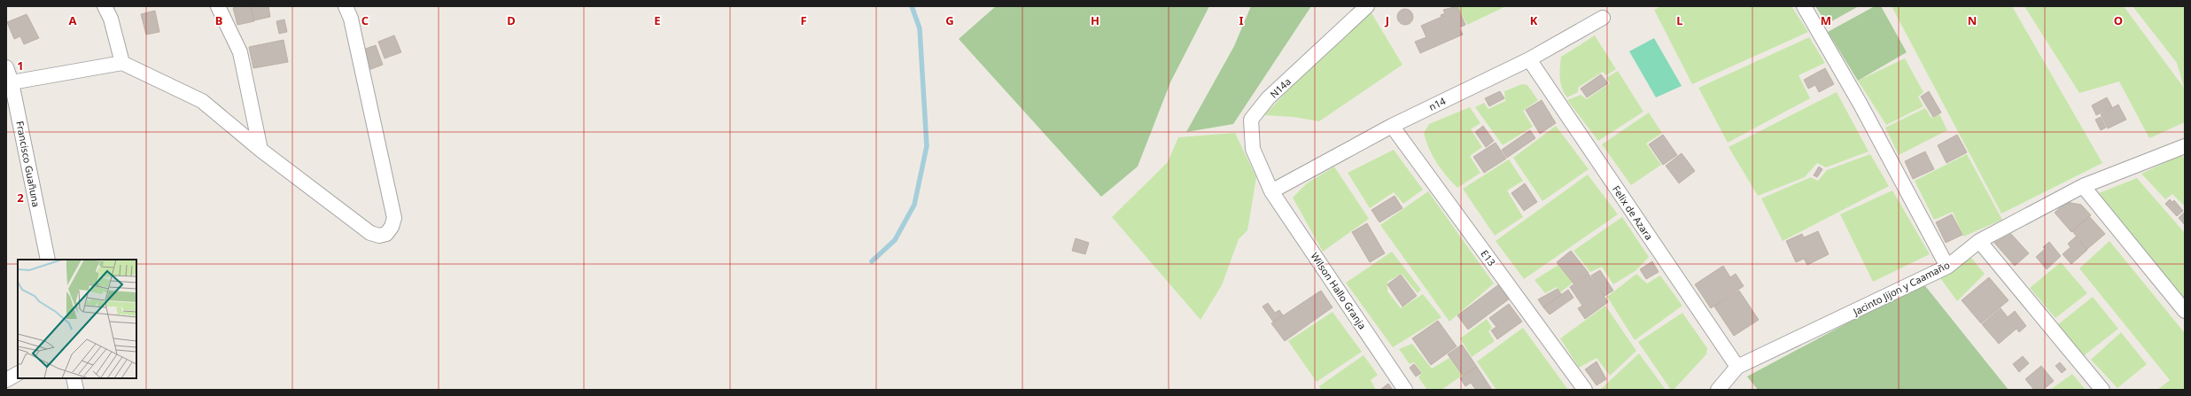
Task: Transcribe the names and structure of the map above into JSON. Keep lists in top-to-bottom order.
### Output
{
  "streets": {
    "street": [
      "N14a",
      "n14",
      "Francisco Guañuna",
      "Felix de Azara",
      "E13",
      "Jacinto Jijon y Caamaño",
      "Wilson Hallo Granja"
    ]
  },
  "crossings": [
    ["N14a", "n14"],
    ["N14a", "Wilson Hallo Granja"],
    ["n14", "Felix de Azara"],
    ["n14", "E13"],
    ["n14", "Wilson Hallo Granja"],
    ["Felix de Azara", "Jacinto Jijon y Caamaño"]
  ],
  "grid": {
    "columns": [
      "A",
      "B",
      "C",
      "D",
      "E",
      "F",
      "G",
      "H",
      "I",
      "J",
      "K",
      "L",
      "M",
      "N",
      "O"
    ],
    "rows": ["1", "2"]
  }
}
